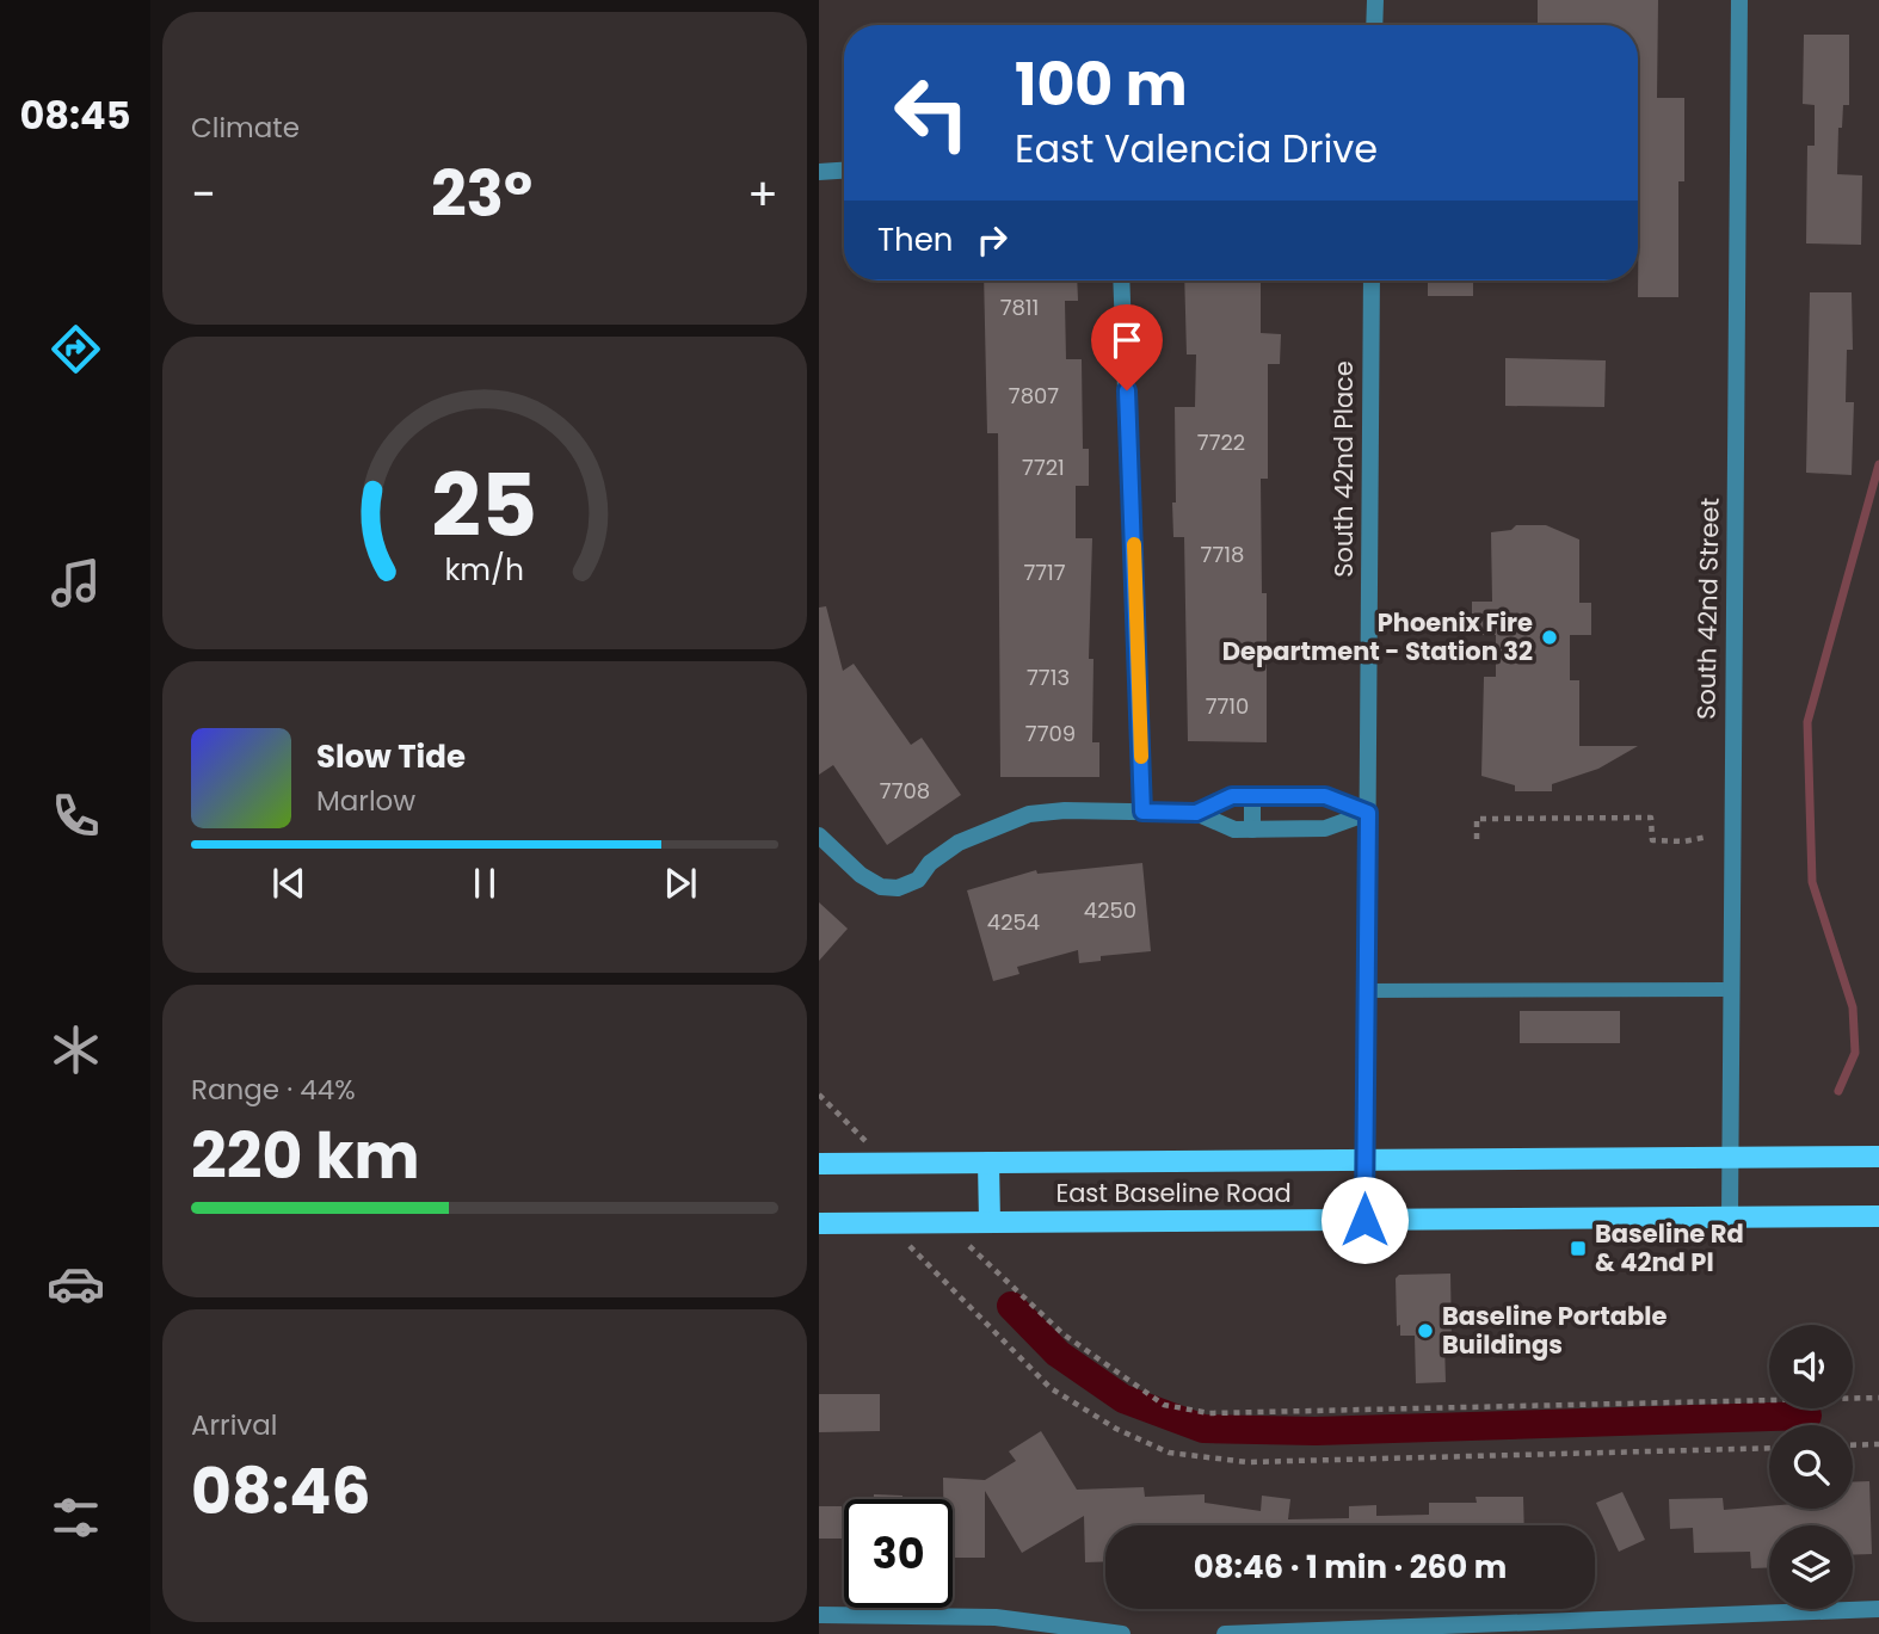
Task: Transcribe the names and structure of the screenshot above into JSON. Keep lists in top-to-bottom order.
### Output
{
  "streets": {
    "main road": ["East Baseline Road"],
    "street": ["South 42nd Place", "South 42nd Street"]
  },
  "crossings": [
    ["South 42nd Place", "East Baseline Road"],
    ["South 42nd Street", "East Baseline Road"]
  ],
  "places": {
    "other": ["Phoenix Fire Department - Station 32", "Baseline Portable Buildings"],
    "transit": ["Baseline Rd & 42nd Pl"]
  },
  "house_numbers": [
    "7811",
    "7807",
    "7722",
    "7721",
    "7718",
    "7717",
    "7713",
    "7710",
    "7709",
    "7708",
    "4250",
    "4254"
  ],
  "page": {
    "tabs": "08:45",
    "tile": [
      "Climate",
      ["Range · 44%", "220 km"],
      ["Arrival", "08:46"]
    ],
    "turn": ["100 m", "East Valencia Drive"],
    "heat": ["−", "23°", "+"],
    "then": "Then",
    "song": ["Slow Tide", "Marlow"],
    "limit": "30",
    "trip": "08:46 · 1 min · 260 m",
    "gauge": ["25", "km/h"]
  }
}
